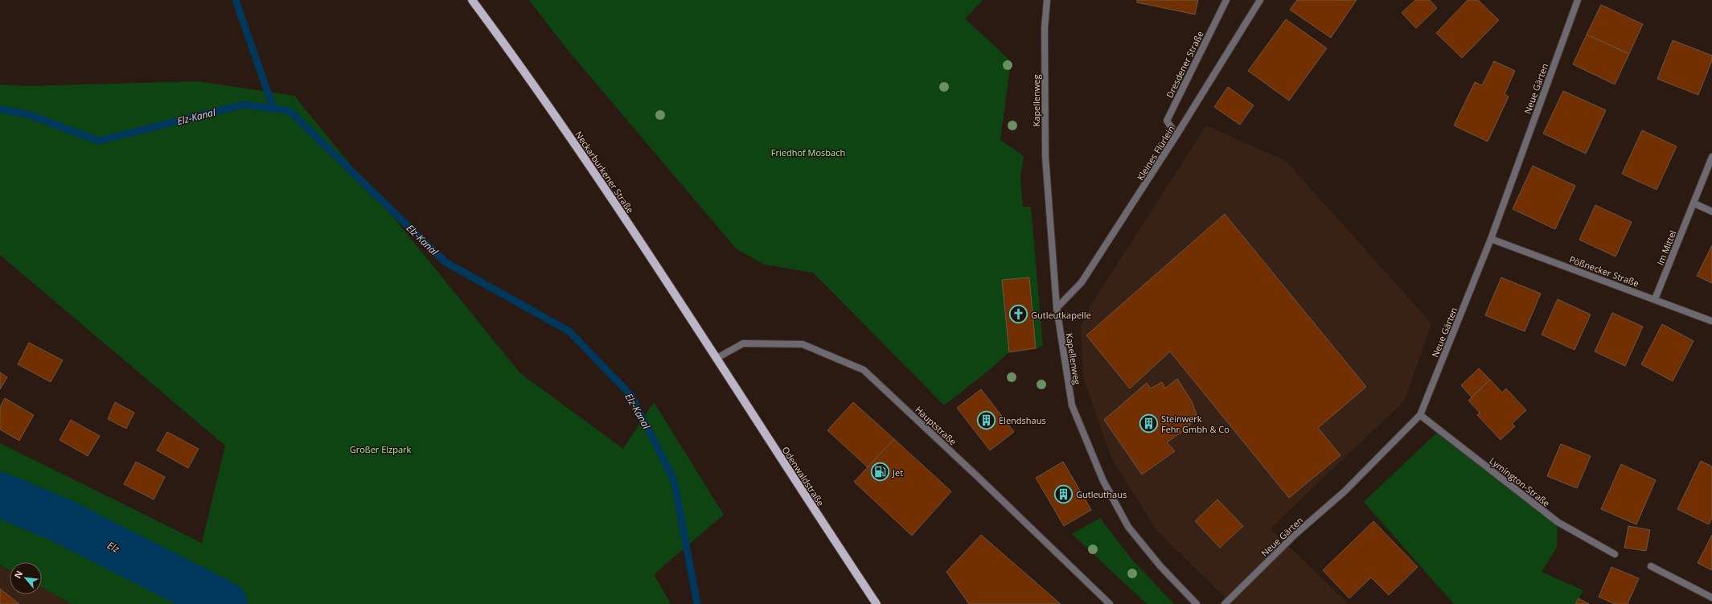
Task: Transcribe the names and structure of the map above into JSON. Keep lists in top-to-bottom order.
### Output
{
  "streets": {
    "main road": ["Neckarburkener Straße", "Odenwaldstraße"],
    "street": [
      "Dresdener Straße",
      "Neue Gärten",
      "Kapellenweg",
      "Kleines Flürlein",
      "Im Mittel",
      "Pößnecker Straße",
      "Hauptstraße",
      "Lymington-Straße"
    ]
  },
  "crossings": [
    ["Dresdener Straße", "Kleines Flürlein"],
    ["Neue Gärten", "Pößnecker Straße"],
    ["Neue Gärten", "Lymington-Straße"],
    ["Kapellenweg", "Kleines Flürlein"],
    ["Neckarburkener Straße", "Hauptstraße"],
    ["Neckarburkener Straße", "Odenwaldstraße"],
    ["Im Mittel", "Pößnecker Straße"],
    ["Hauptstraße", "Odenwaldstraße"]
  ],
  "water": ["Elz-Kanal", "Elz"],
  "parks": ["Friedhof Mosbach", "Großer Elzpark"],
  "places": {
    "church": ["Gutleutkapelle"],
    "building": ["Elendshaus", "Steinwerk Fehr Gmbh & Co", "Gutleuthaus"],
    "fuel station": ["Jet"]
  },
  "north": "top left"
}
